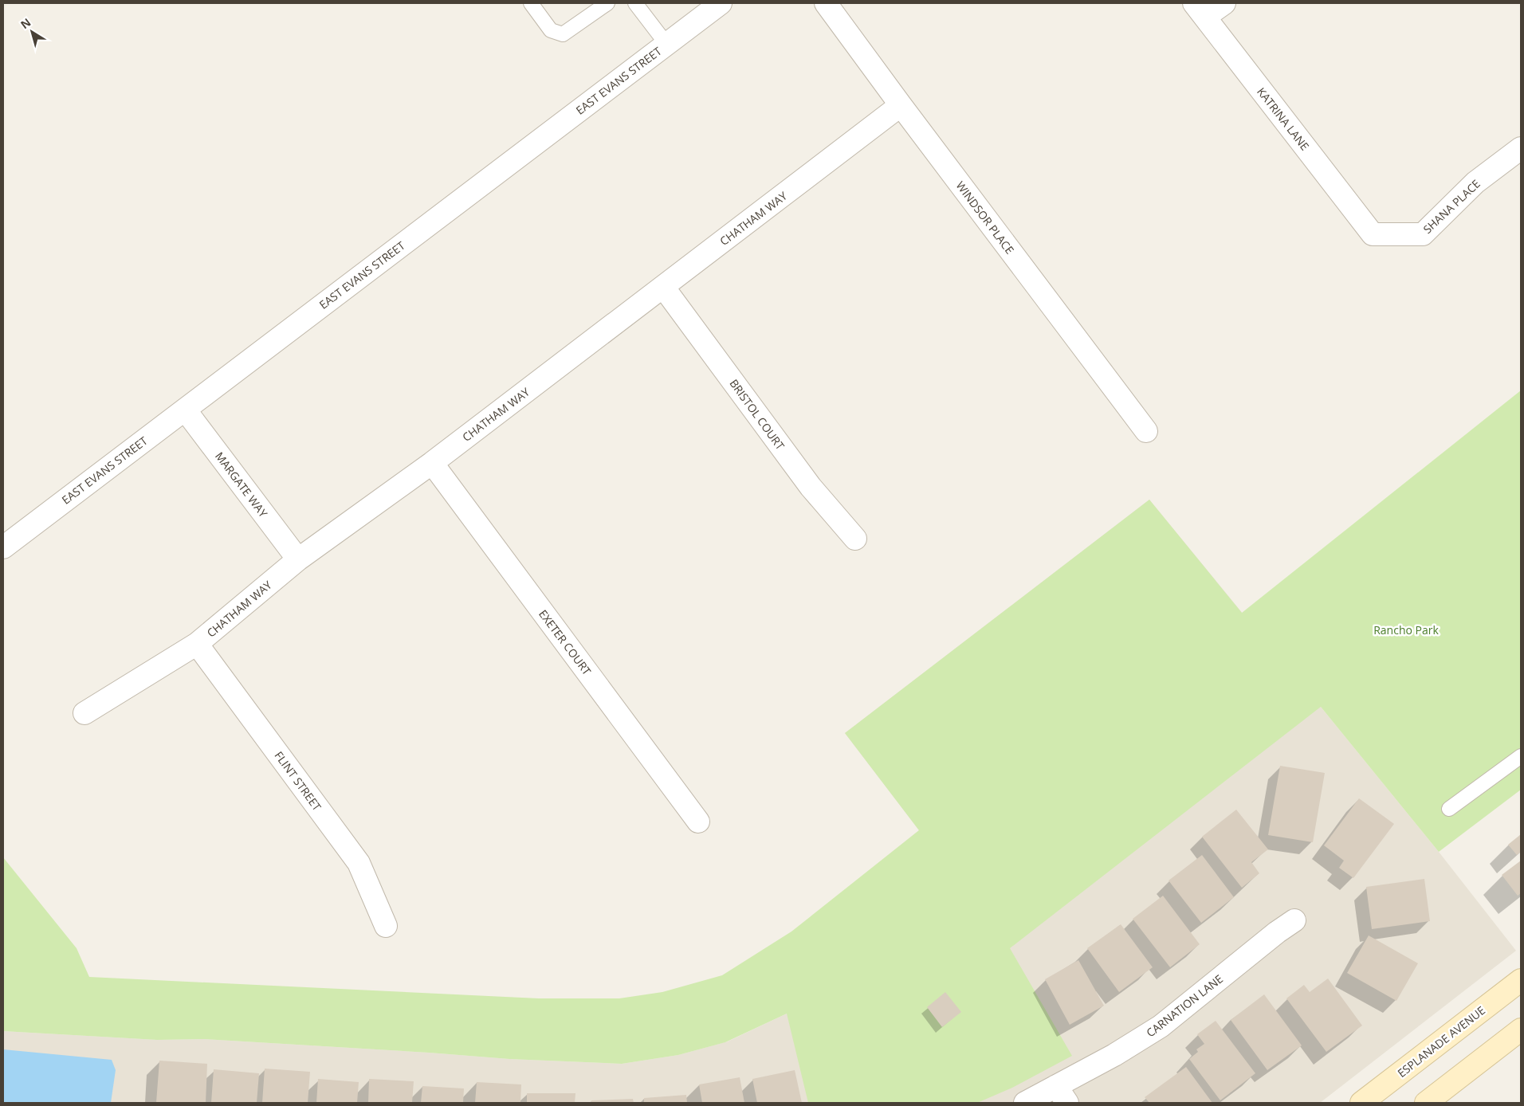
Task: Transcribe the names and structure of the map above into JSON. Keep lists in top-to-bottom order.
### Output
{
  "streets": {
    "main road": ["ESPLANADE AVENUE"],
    "street": [
      "EAST EVANS STREET",
      "KATRINA LANE",
      "SHANA PLACE",
      "WINDSOR PLACE",
      "CHATHAM WAY",
      "BRISTOL COURT",
      "MARGATE WAY",
      "EXETER COURT",
      "FLINT STREET",
      "CARNATION LANE"
    ]
  },
  "crossings": [
    ["EAST EVANS STREET", "MARGATE WAY"],
    ["KATRINA LANE", "SHANA PLACE"],
    ["WINDSOR PLACE", "CHATHAM WAY"],
    ["CHATHAM WAY", "BRISTOL COURT"],
    ["CHATHAM WAY", "MARGATE WAY"],
    ["CHATHAM WAY", "EXETER COURT"],
    ["CHATHAM WAY", "FLINT STREET"]
  ],
  "parks": ["Rancho Park"],
  "north": "top left"
}
